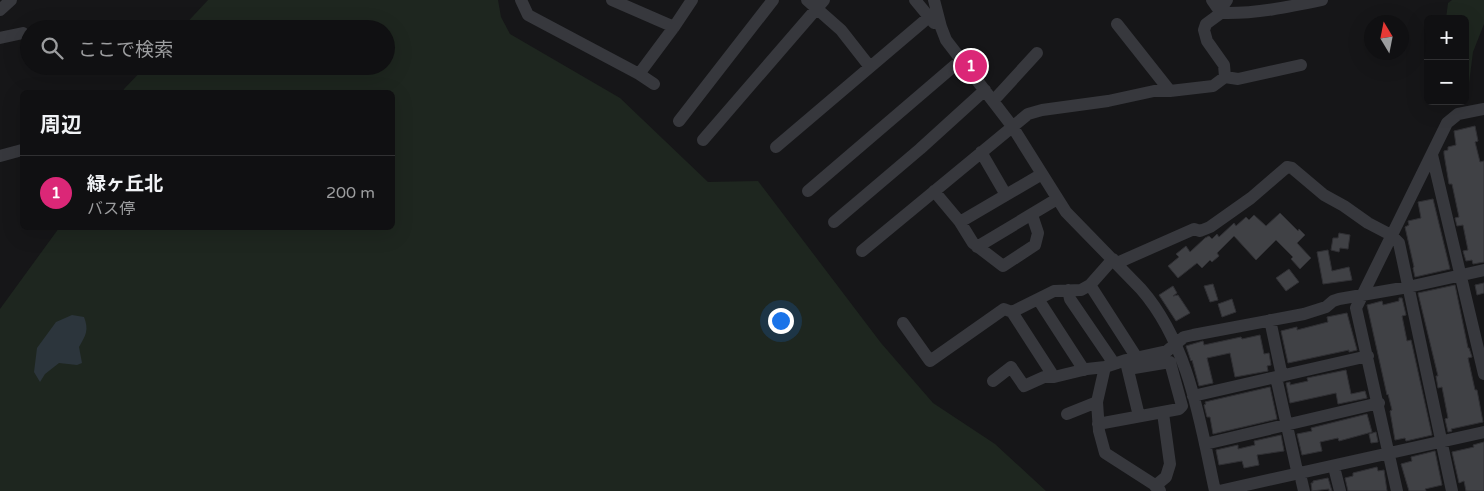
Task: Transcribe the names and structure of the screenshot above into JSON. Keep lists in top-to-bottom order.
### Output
{
  "north": "top",
  "page": {
    "map_buttons": ["+", "−"],
    "search": "ここで検索",
    "pins": "1",
    "heading": "周辺",
    "list": [
      {
        "mark": "1",
        "name": "緑ヶ丘北",
        "note": "バス停",
        "value": "200 m"
      }
    ]
  }
}
